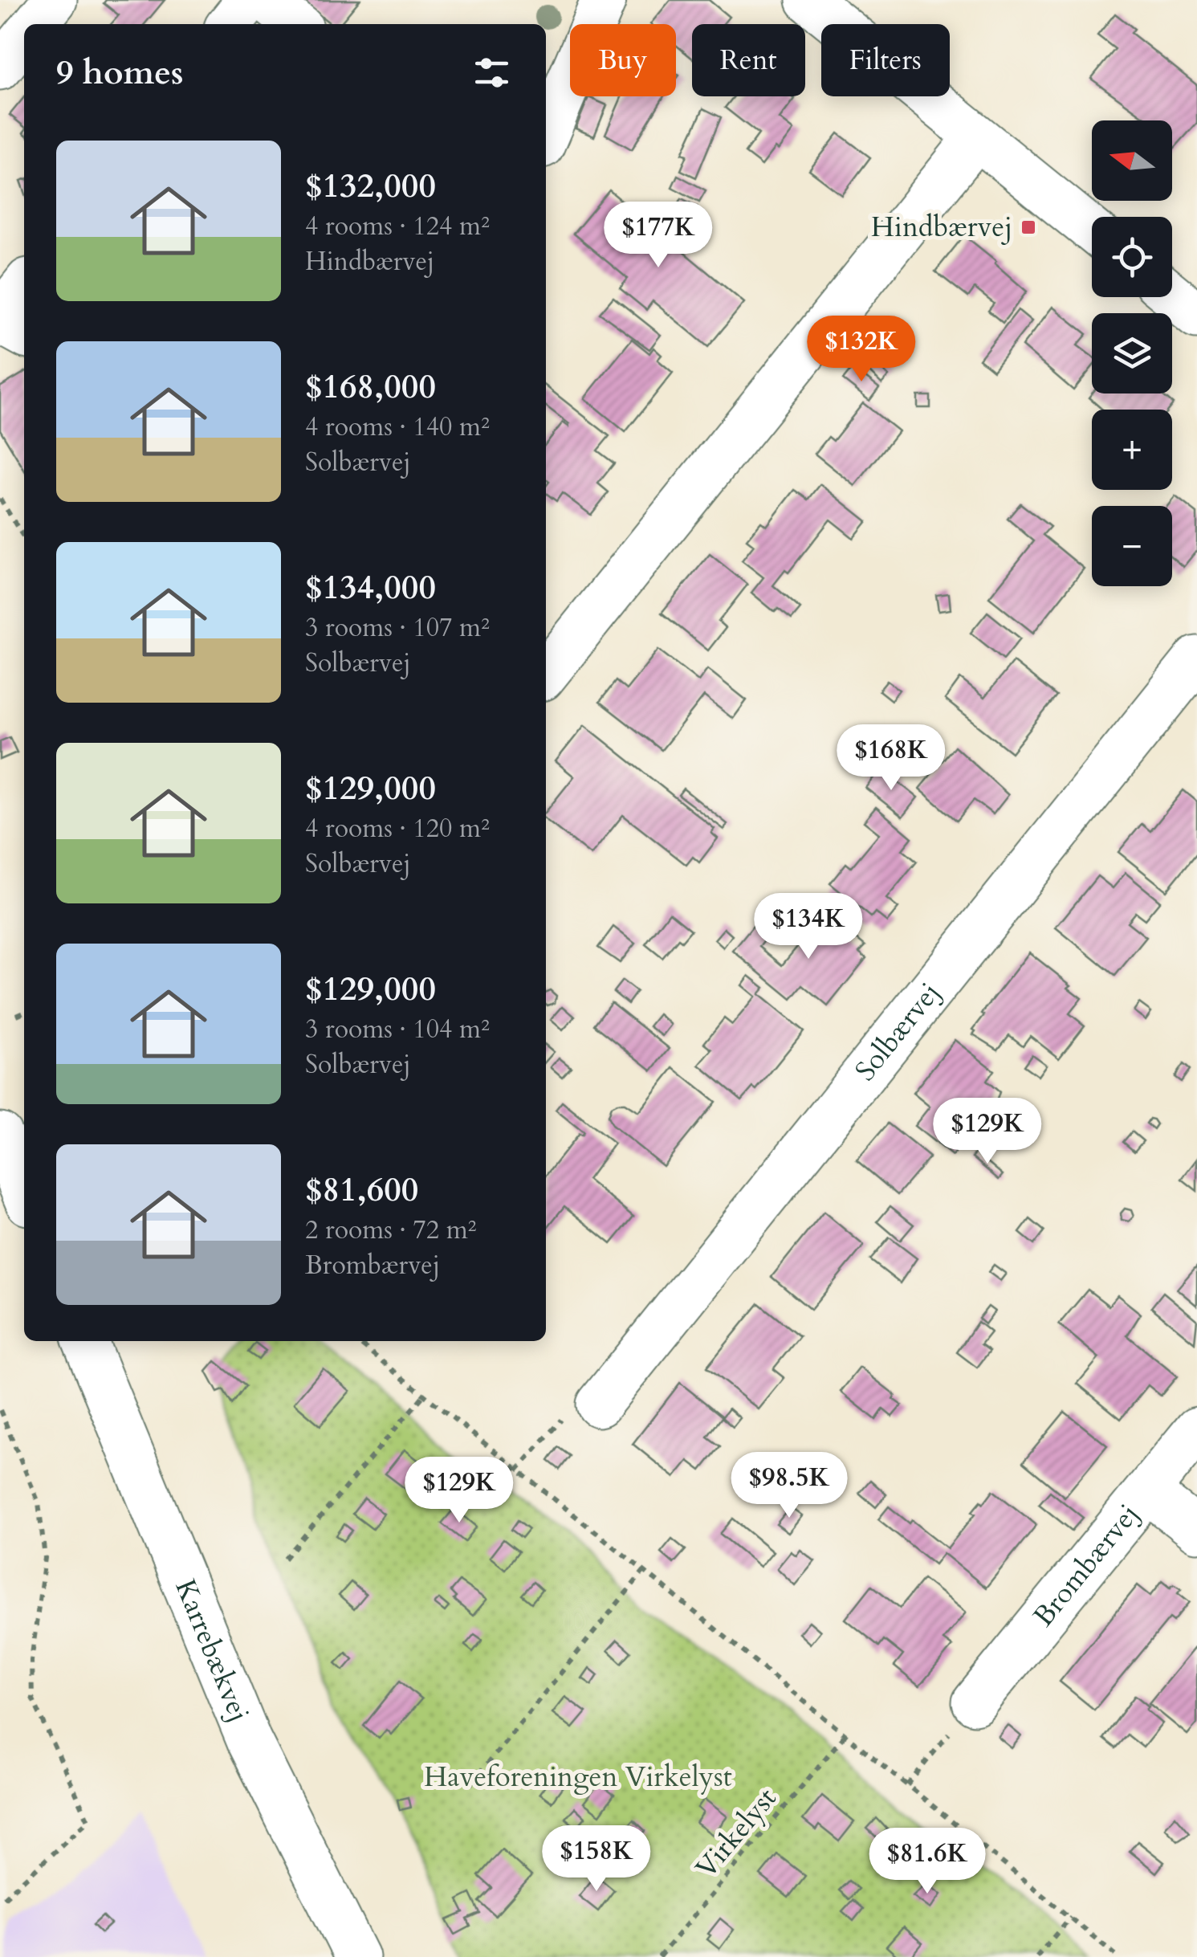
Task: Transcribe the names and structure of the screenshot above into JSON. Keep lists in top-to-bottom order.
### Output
{
  "streets": {
    "street": ["Solbærvej", "Brombærvej", "Karrebækvej"],
    "path": ["Virkelyst"]
  },
  "parks": ["Haveforeningen Virkelyst"],
  "places": {
    "transit": ["Hindbærvej"]
  },
  "north": "left",
  "page": {
    "chip": ["Buy", "Rent", "Filters"],
    "heading": "9 homes",
    "map_buttons": ["+", "−"],
    "list": [
      {
        "name": "$132,000",
        "note": "4 rooms · 124 m² · Hindbærvej"
      },
      {
        "name": "$168,000",
        "note": "4 rooms · 140 m² · Solbærvej"
      },
      {
        "name": "$134,000",
        "note": "3 rooms · 107 m² · Solbærvej"
      },
      {
        "name": "$129,000",
        "note": "4 rooms · 120 m² · Solbærvej"
      },
      {
        "name": "$129,000",
        "note": "3 rooms · 104 m² · Solbærvej"
      },
      {
        "name": "$81,600",
        "note": "2 rooms · 72 m² · Brombærvej"
      }
    ],
    "price": [
      "$177K",
      "$132K",
      "$168K",
      "$134K",
      "$129K",
      "$98.5K",
      "$129K",
      "$158K",
      "$81.6K"
    ]
  }
}
